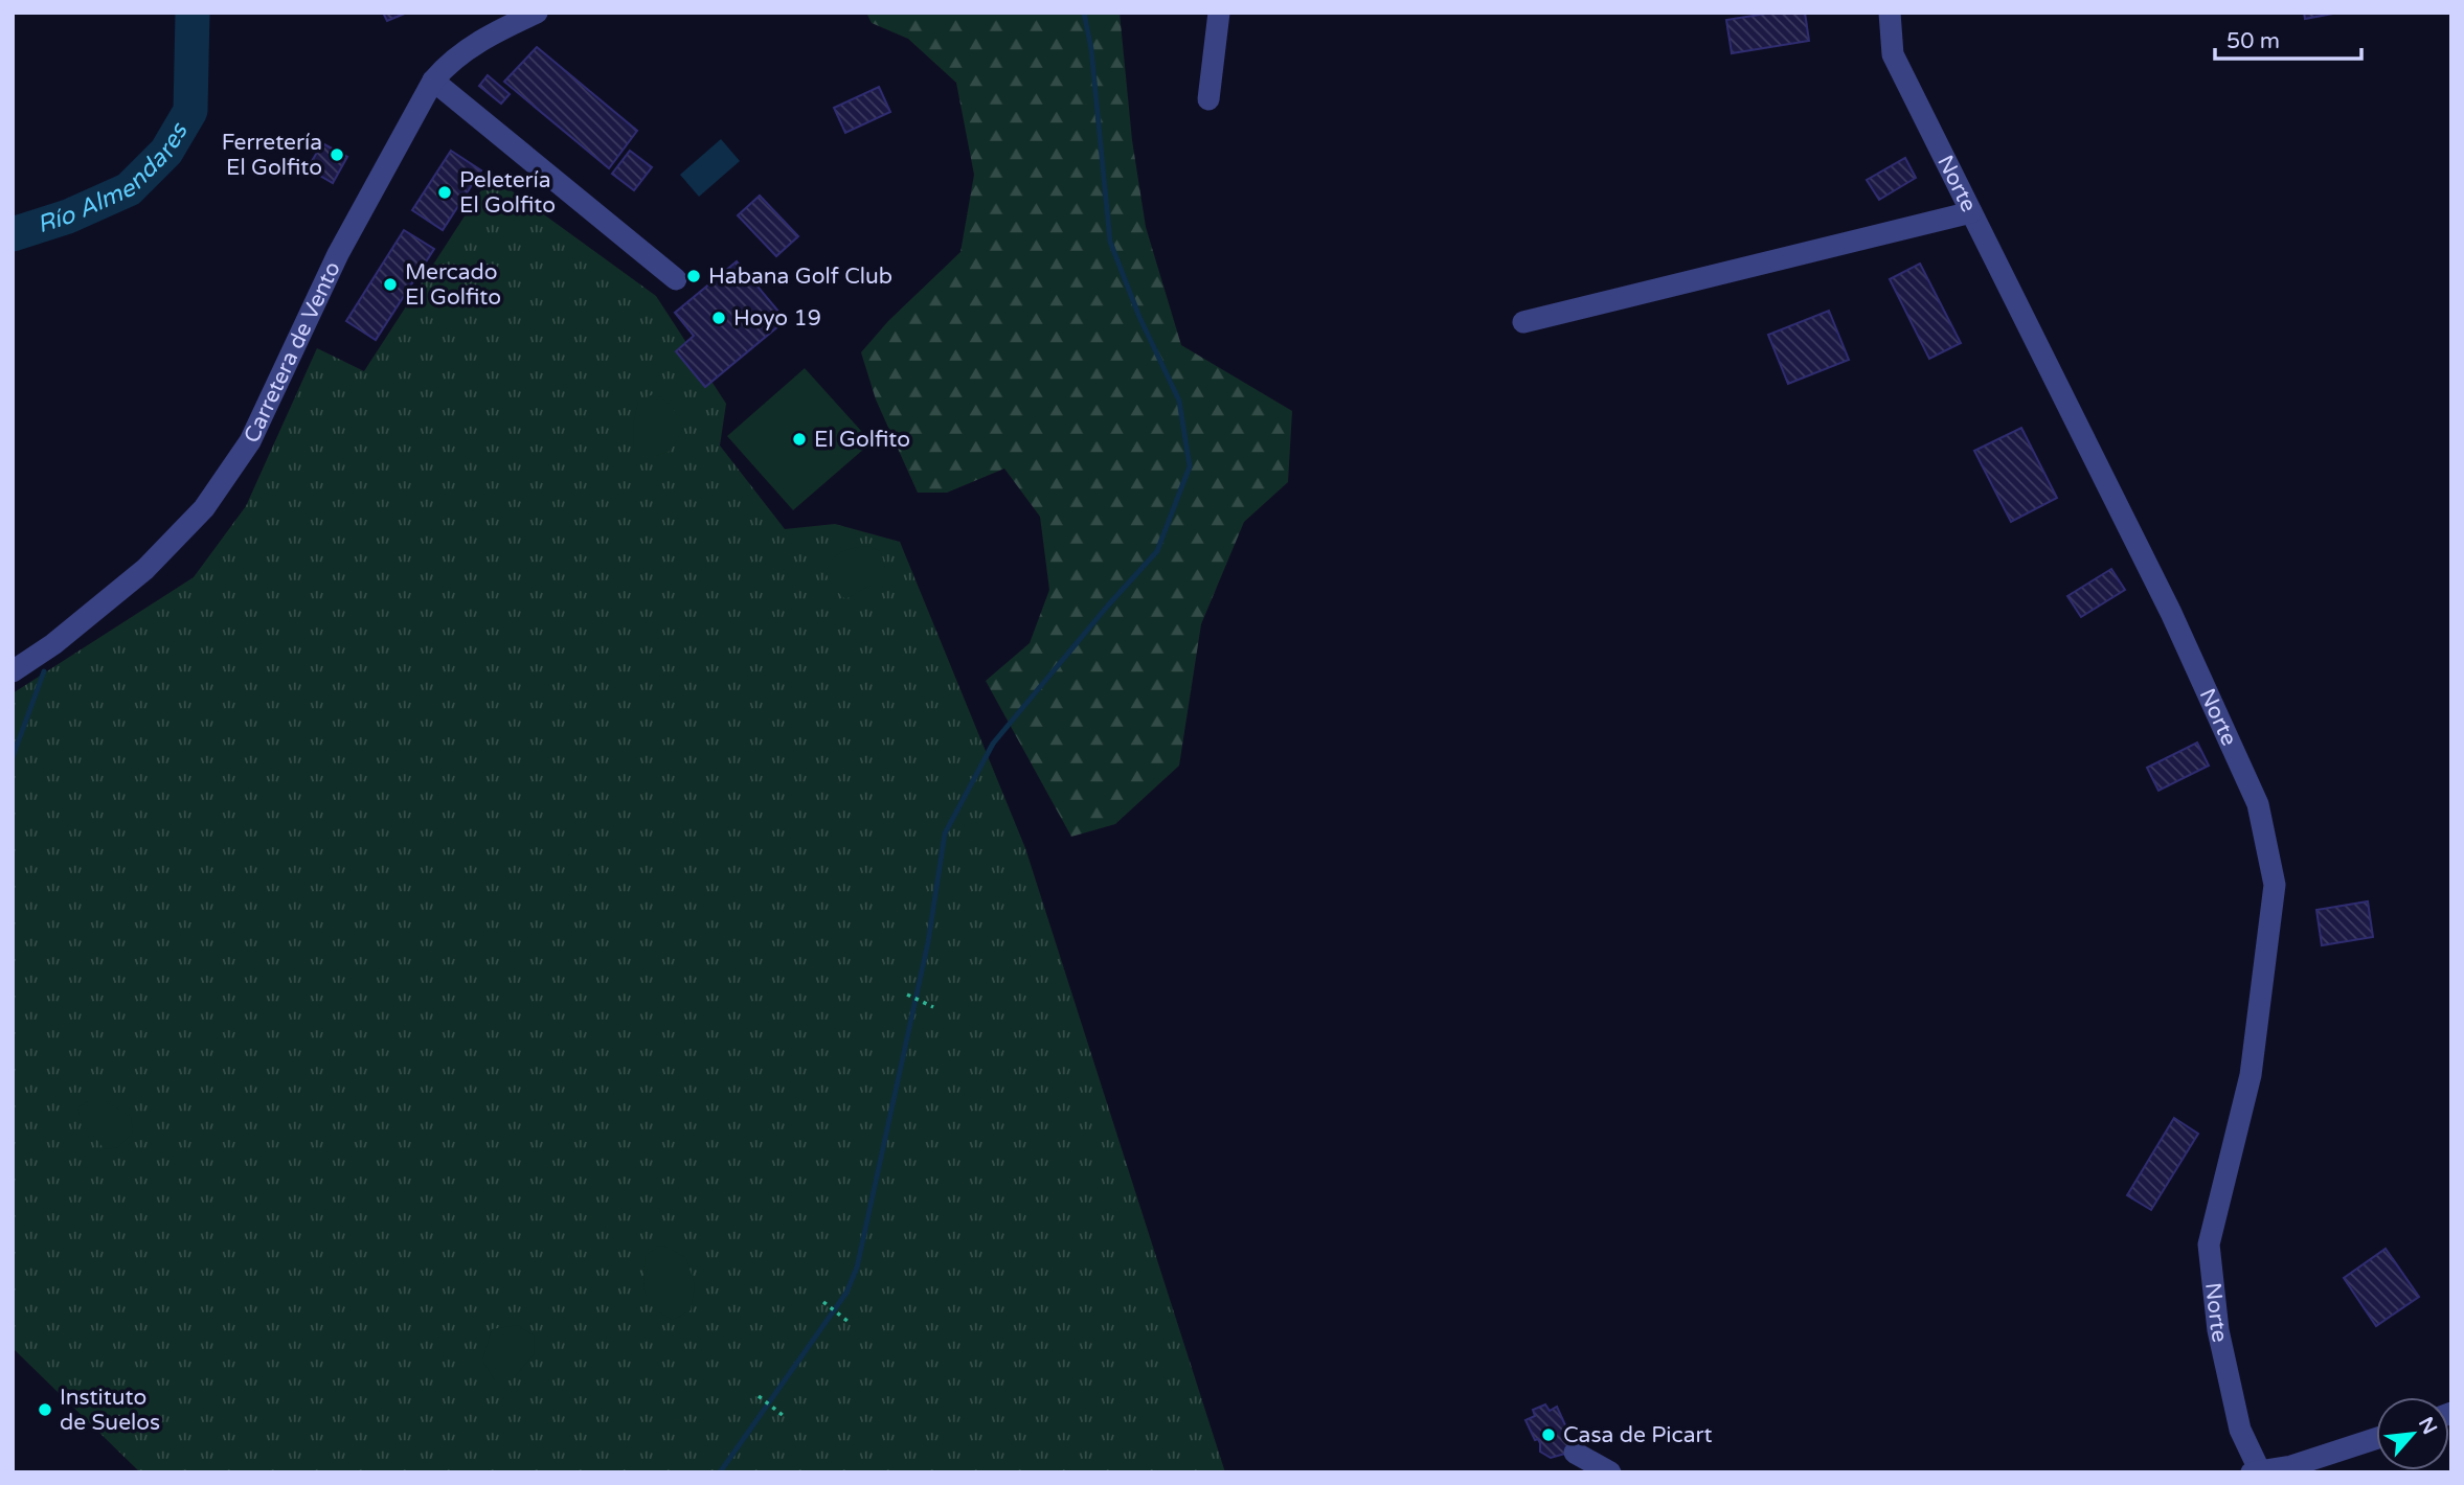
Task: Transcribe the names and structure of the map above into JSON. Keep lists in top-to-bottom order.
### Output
{
  "streets": {
    "street": ["Norte", "Carretera de Vento"]
  },
  "water": ["Río Almendares"],
  "places": [
    "Ferretería El Golfito",
    "Peletería El Golfito",
    "Habana Golf Club",
    "Mercado El Golfito",
    "Hoyo 19",
    "El Golfito",
    "Instituto de Suelos",
    "Casa de Picart"
  ],
  "scale_bar": "50 m",
  "north": "top right"
}
